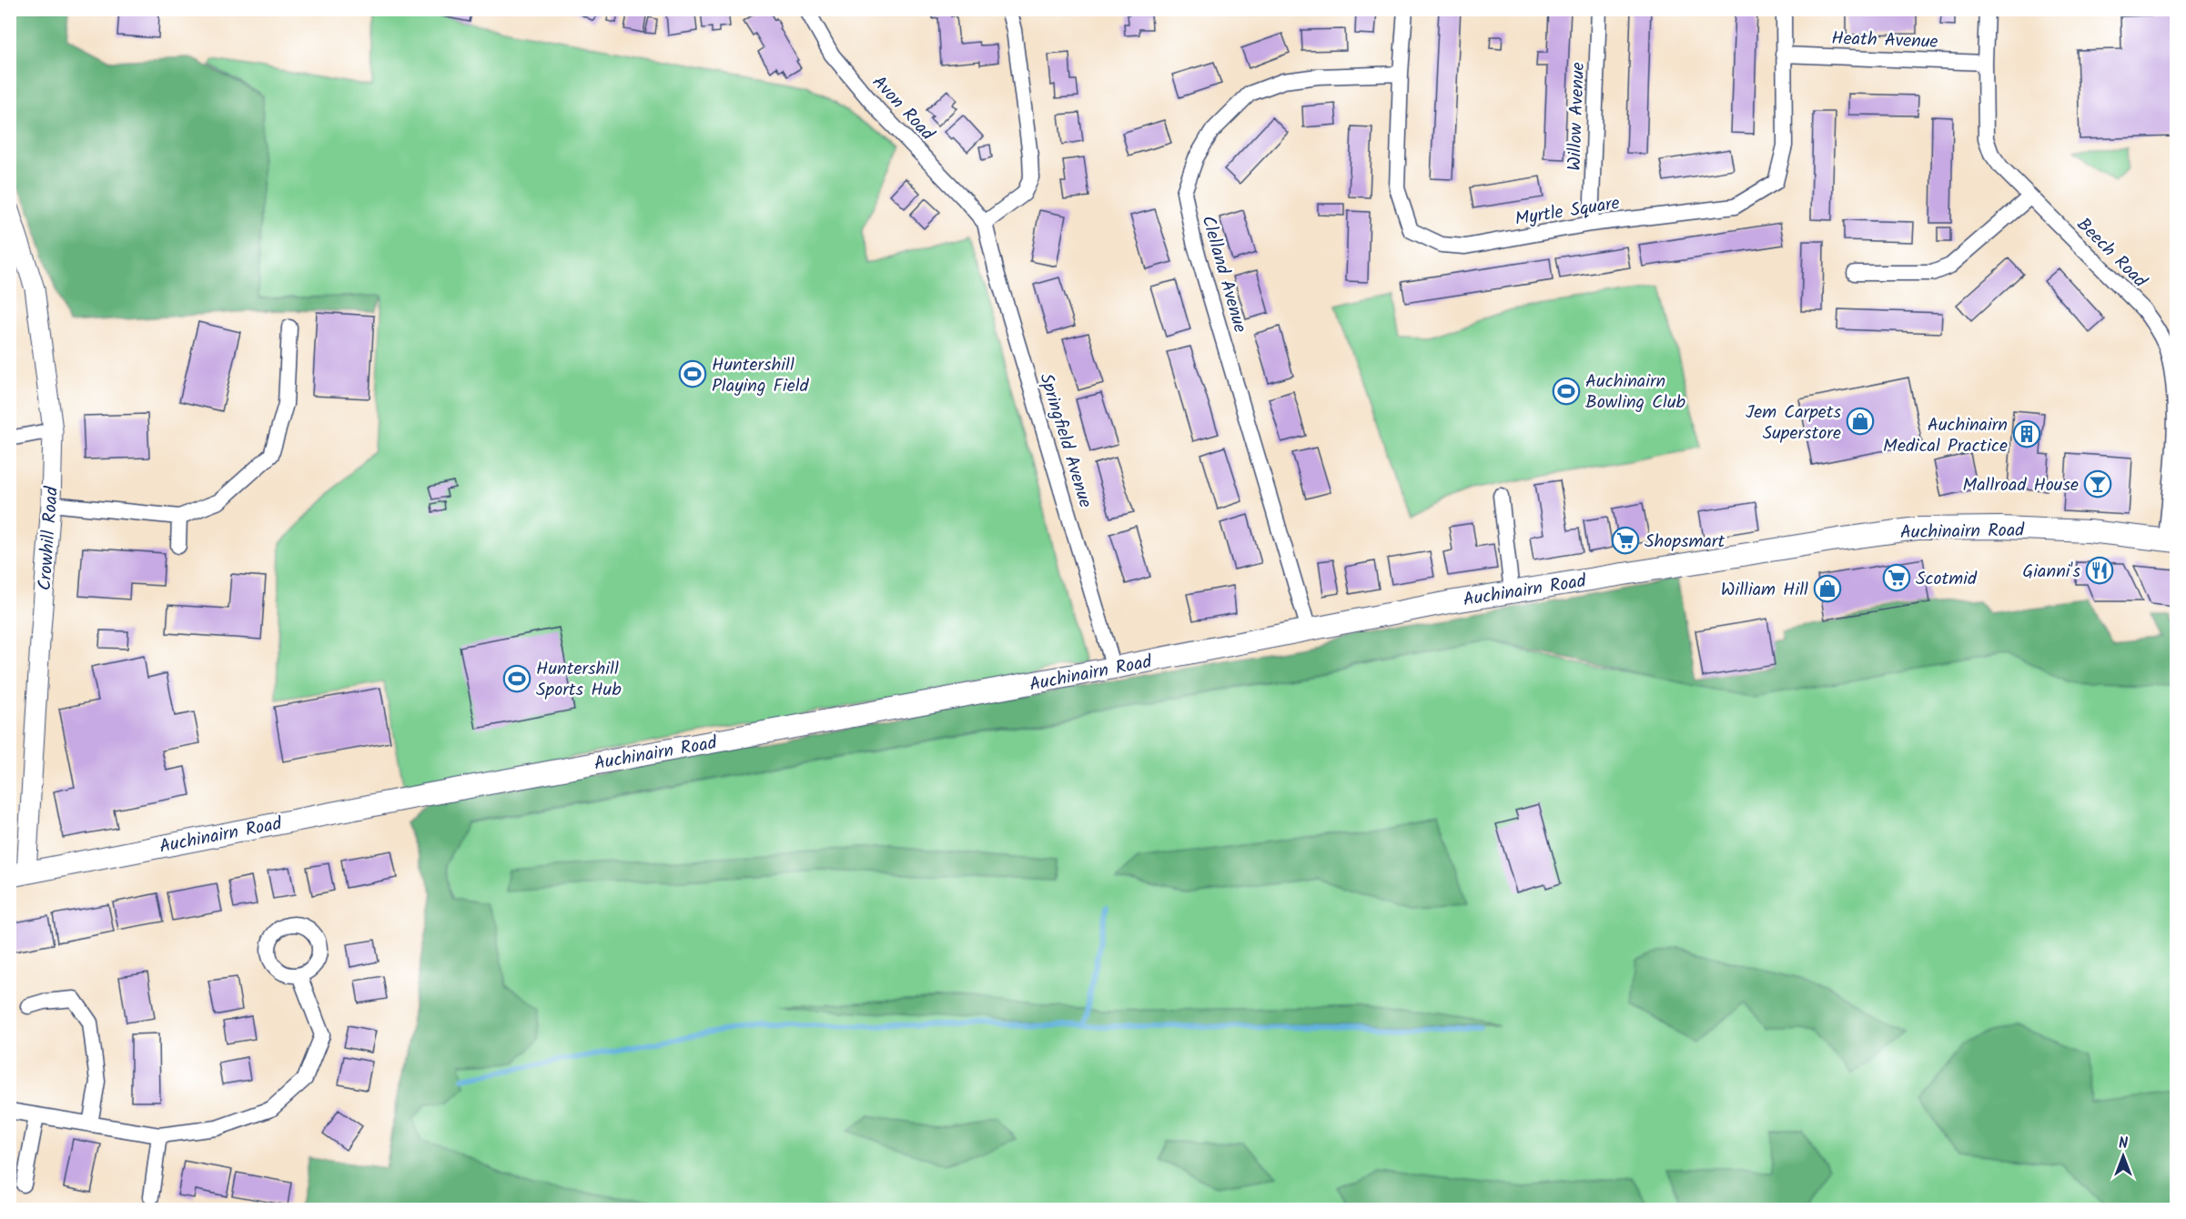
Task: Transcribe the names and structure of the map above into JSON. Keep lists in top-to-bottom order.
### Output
{
  "streets": {
    "main road": ["Auchinairn Road"],
    "street": [
      "Heath Avenue",
      "Avon Road",
      "Willow Avenue",
      "Myrtle Square",
      "Beech Road",
      "Clelland Avenue",
      "Springfield Avenue",
      "Crowhill Road"
    ]
  },
  "crossings": [
    ["Heath Avenue", "Myrtle Square"],
    ["Heath Avenue", "Beech Road"],
    ["Avon Road", "Springfield Avenue"],
    ["Willow Avenue", "Myrtle Square"],
    ["Myrtle Square", "Clelland Avenue"],
    ["Beech Road", "Auchinairn Road"],
    ["Clelland Avenue", "Auchinairn Road"],
    ["Springfield Avenue", "Auchinairn Road"],
    ["Auchinairn Road", "Crowhill Road"]
  ],
  "places": {
    "sports": ["Huntershill Playing Field", "Auchinairn Bowling Club", "Huntershill Sports Hub"],
    "shop": ["Jem Carpets Superstore", "William Hill"],
    "building": ["Auchinairn Medical Practice"],
    "bar": ["Mallroad House"],
    "supermarket": ["Shopsmart", "Scotmid"],
    "restaurant": ["Gianni's"]
  },
  "north": "top"
}
